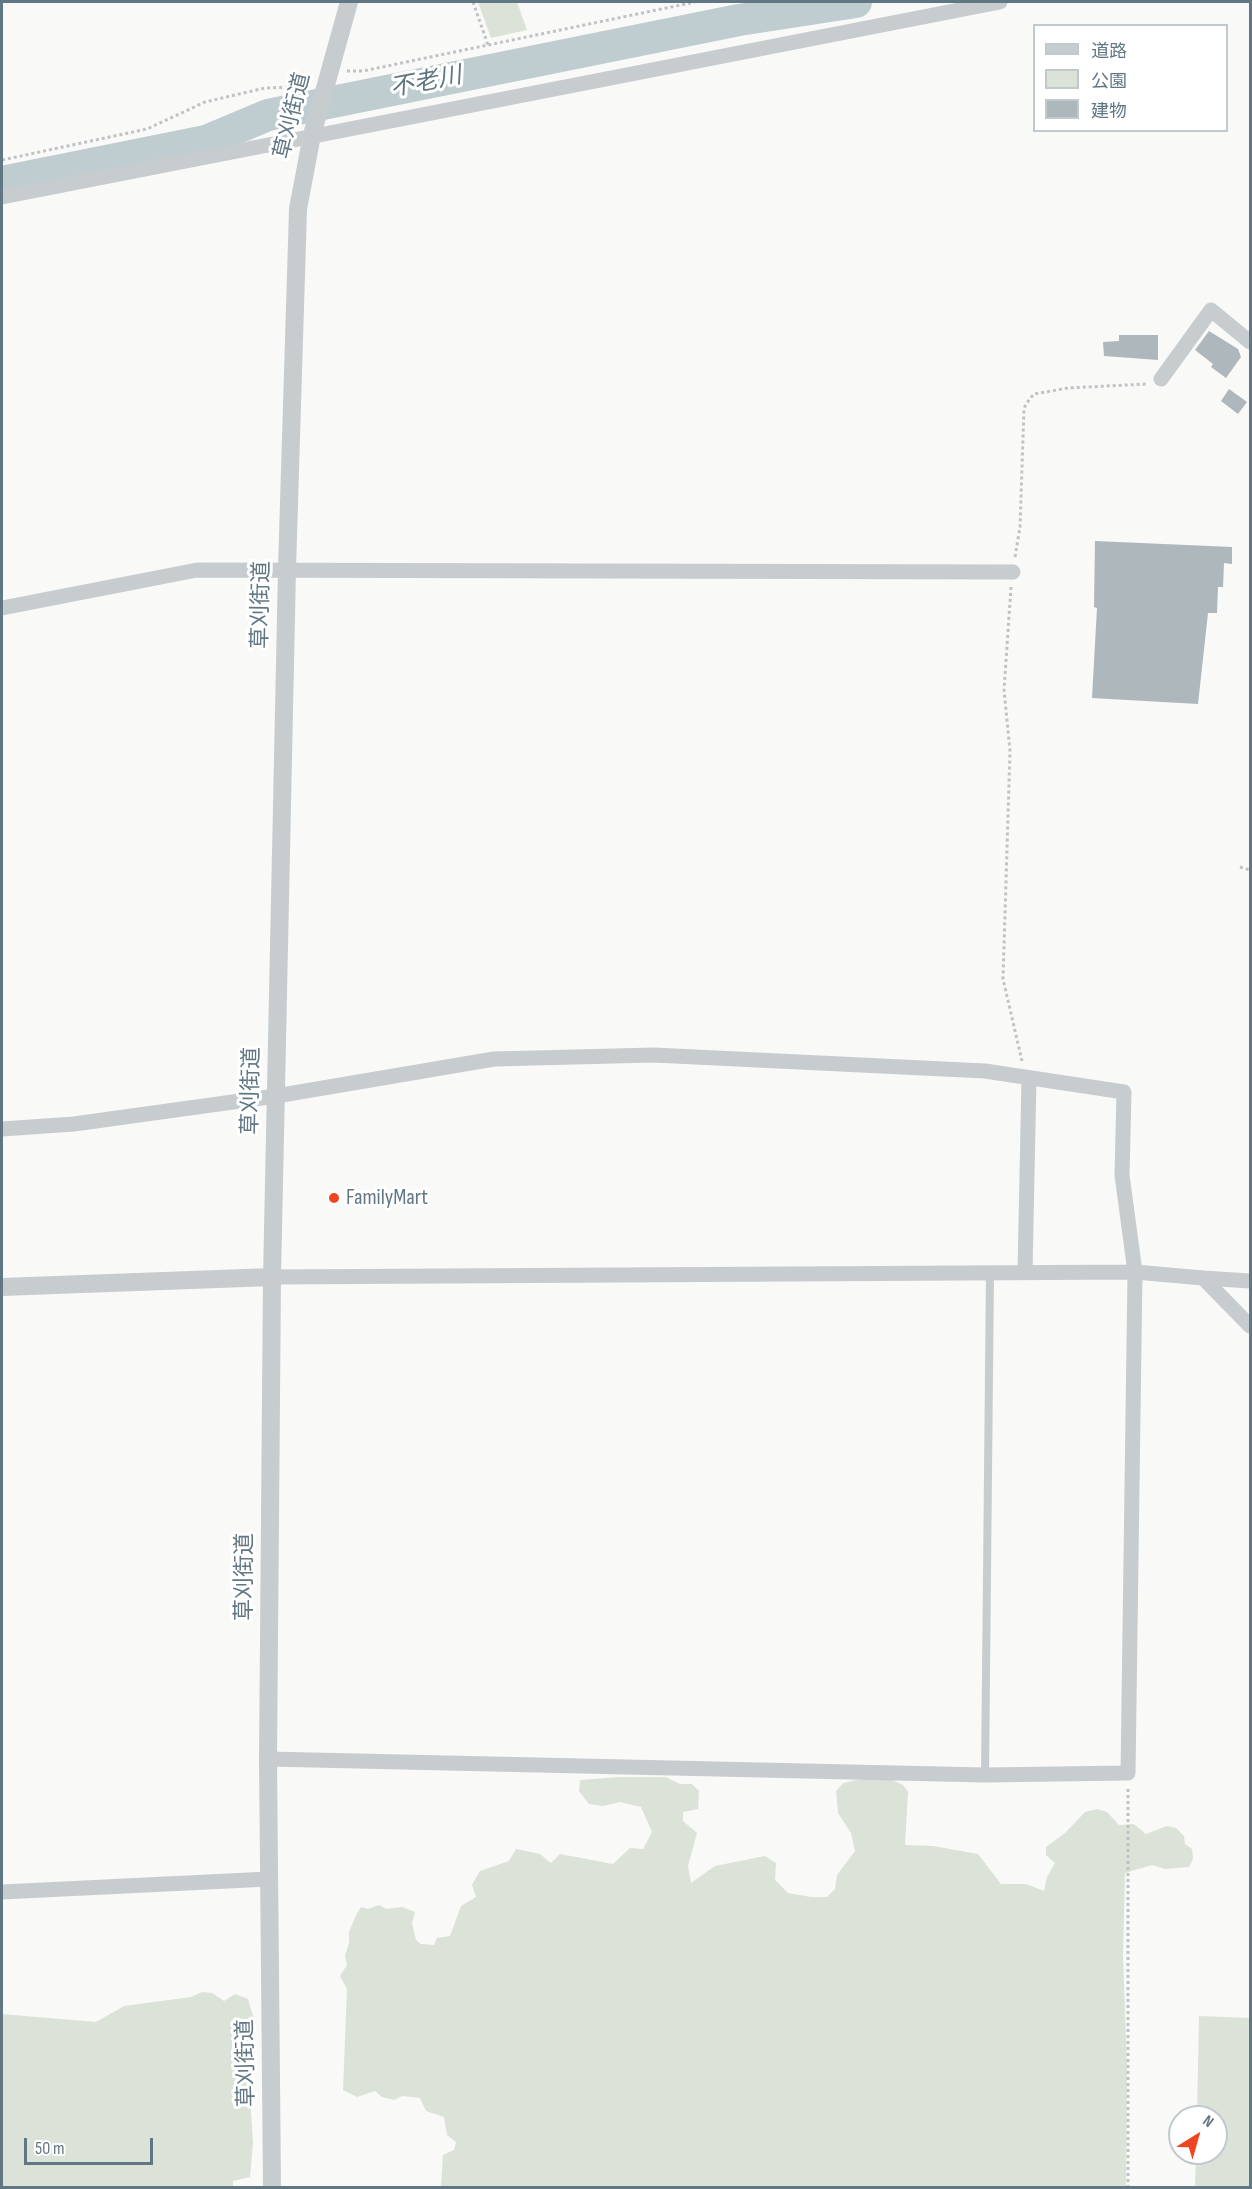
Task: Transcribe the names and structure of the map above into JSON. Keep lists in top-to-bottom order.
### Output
{
  "streets": {
    "street": ["草刈街道"]
  },
  "water": ["不老川"],
  "places": ["FamilyMart"],
  "legend": ["道路", "公園", "建物"],
  "scale_bar": "50 m",
  "north": "top right"
}
